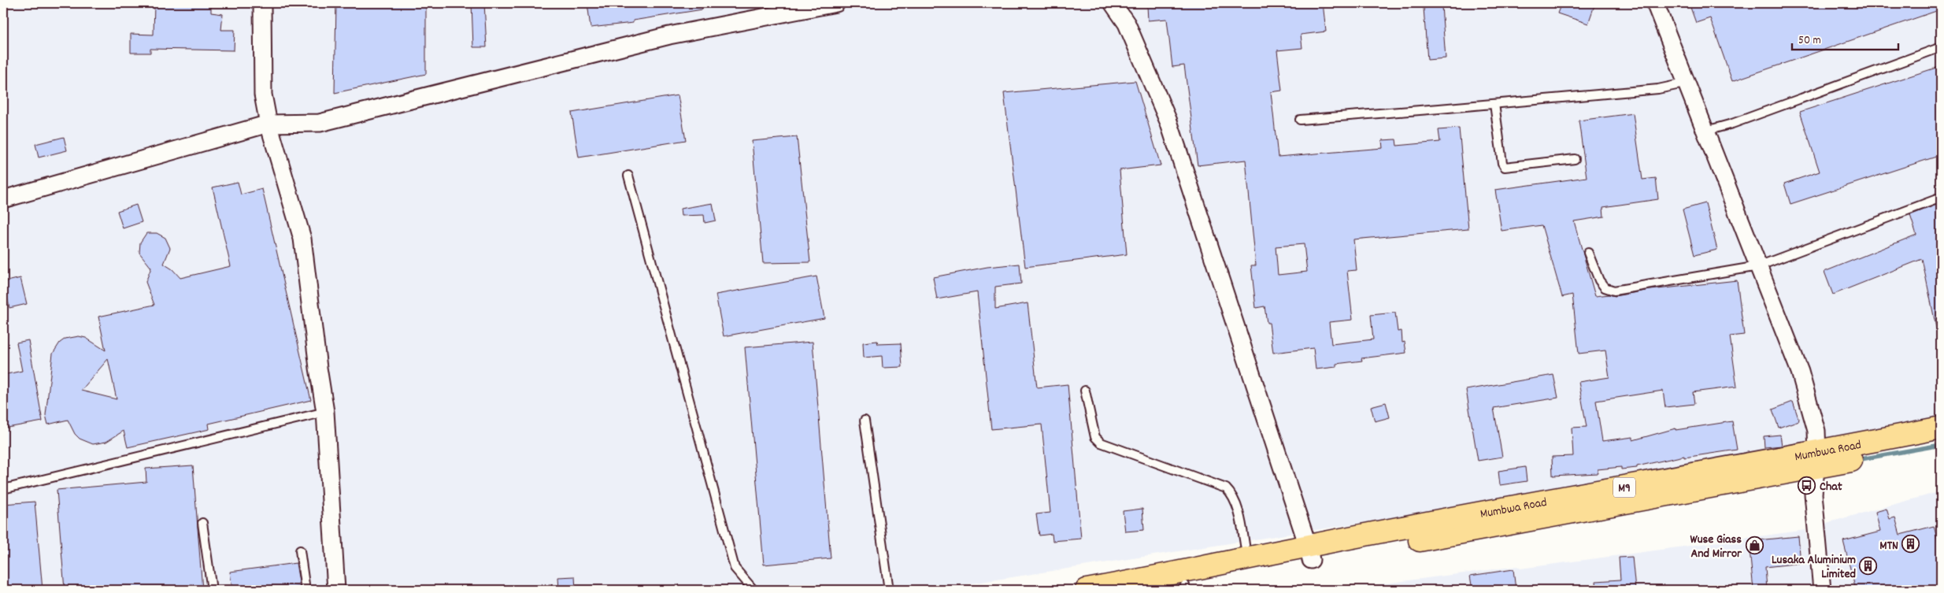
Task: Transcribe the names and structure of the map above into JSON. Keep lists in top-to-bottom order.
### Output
{
  "streets": {
    "main road": ["Mumbwa Road", "M9"]
  },
  "places": {
    "bus stop": ["Chat"],
    "building": ["MTN", "Lusaka Aluminium Limited"],
    "shop": ["Wuse Giass And Mirror"]
  },
  "scale_bar": "50 m"
}
